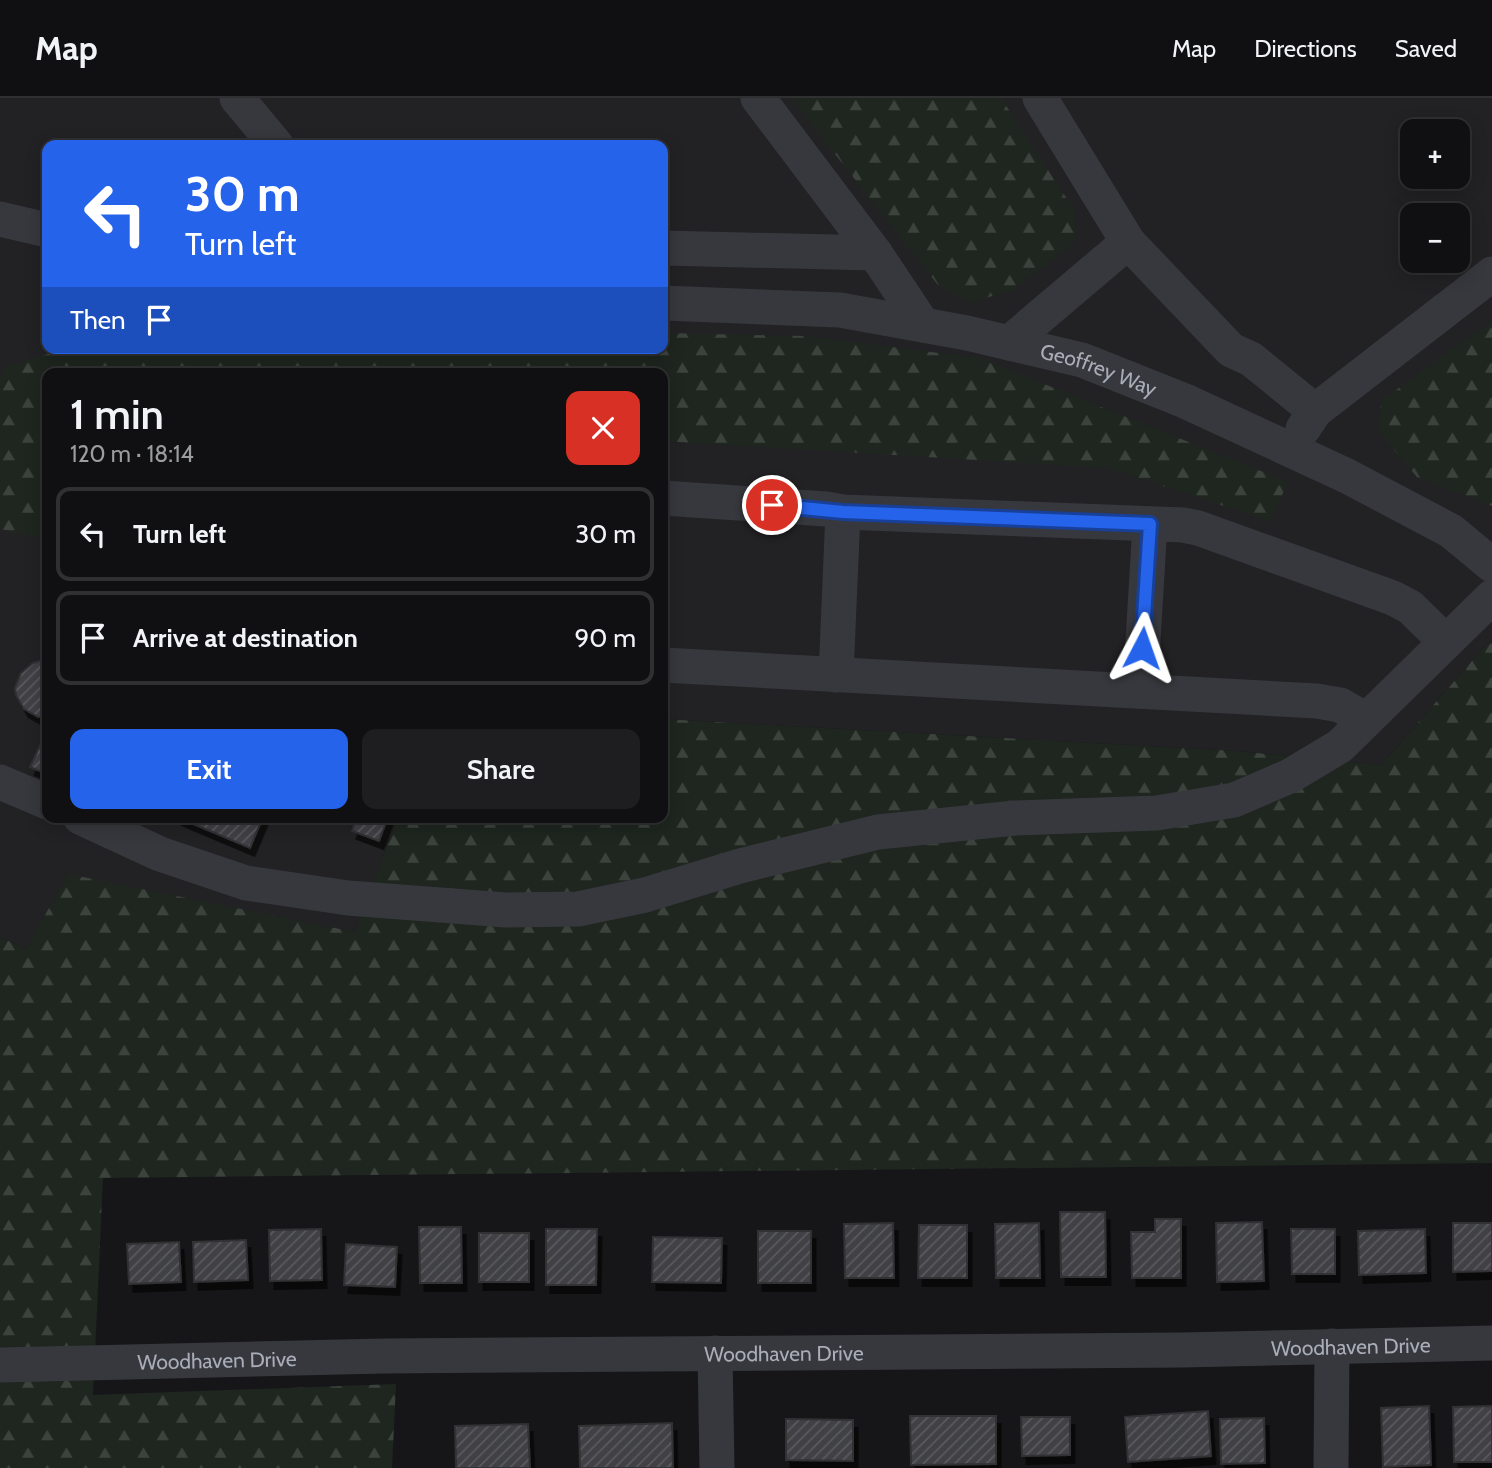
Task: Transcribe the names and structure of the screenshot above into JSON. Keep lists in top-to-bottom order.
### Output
{
  "streets": {
    "street": ["Geoffrey Way", "Woodhaven Drive"]
  },
  "page": {
    "header": "Map",
    "nav": ["Map", "Directions", "Saved"],
    "map_buttons": ["+", "−"],
    "turn": ["30 m", "Turn left"],
    "then": "Then",
    "heading": ["1 min", "120 m · 18:14"],
    "list": [
      {
        "name": "Turn left",
        "value": "30 m"
      },
      {
        "name": "Arrive at destination",
        "value": "90 m"
      }
    ],
    "buttons": ["Exit", "Share"]
  }
}
